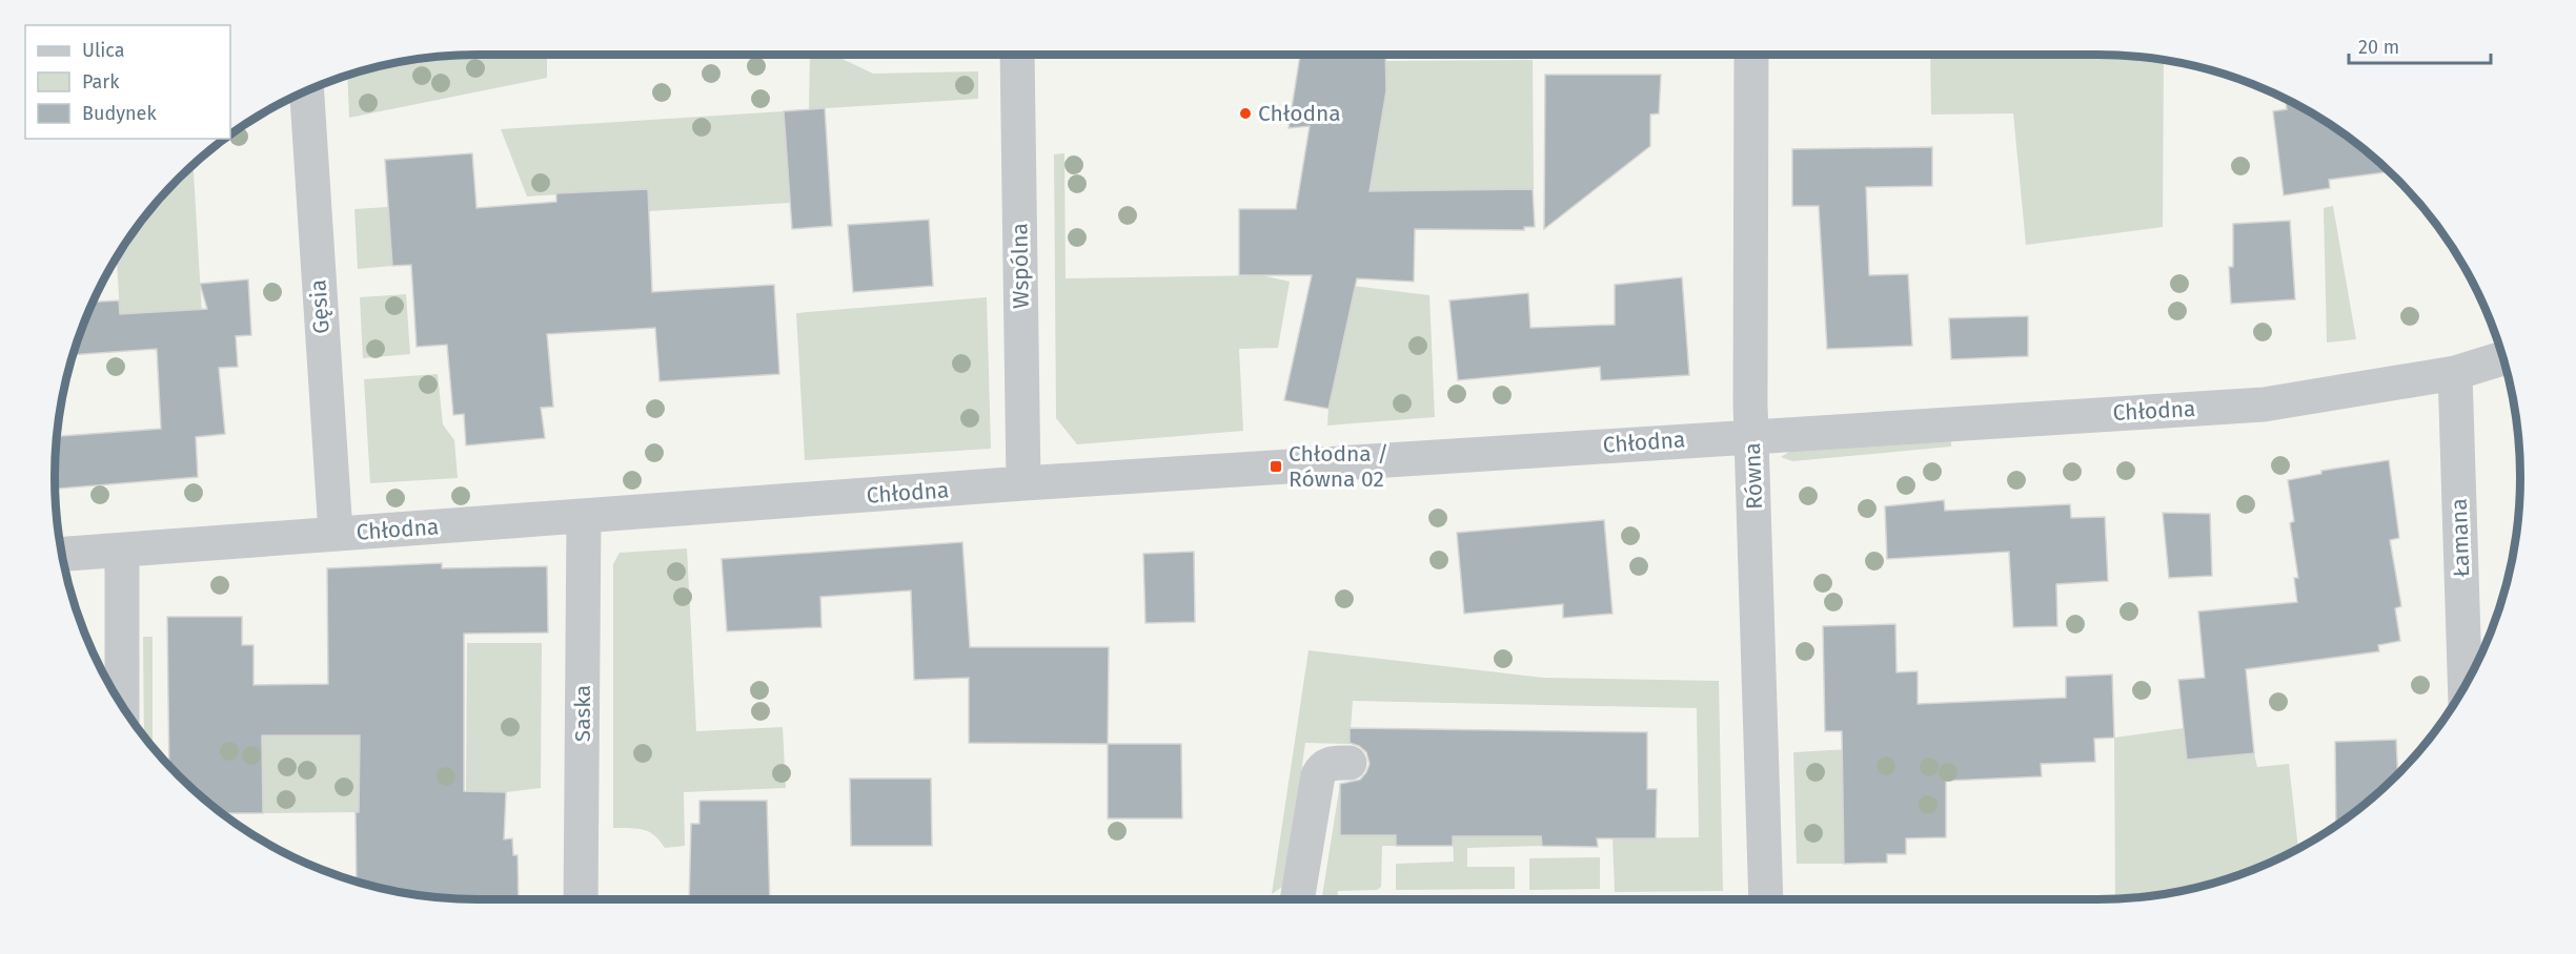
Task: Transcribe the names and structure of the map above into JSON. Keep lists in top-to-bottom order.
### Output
{
  "streets": {
    "street": [
      "Wspólna",
      "Gęsia",
      "Chłodna",
      "Równa",
      "Łamana",
      "Saska"
    ]
  },
  "crossings": [
    ["Wspólna", "Chłodna"],
    ["Gęsia", "Chłodna"],
    ["Chłodna", "Równa"],
    ["Chłodna", "Łamana"],
    ["Chłodna", "Saska"]
  ],
  "places": {
    "other": ["Chłodna"],
    "transit": ["Chłodna / Równa 02"]
  },
  "legend": ["Ulica", "Park", "Budynek"],
  "scale_bar": "20 m"
}
